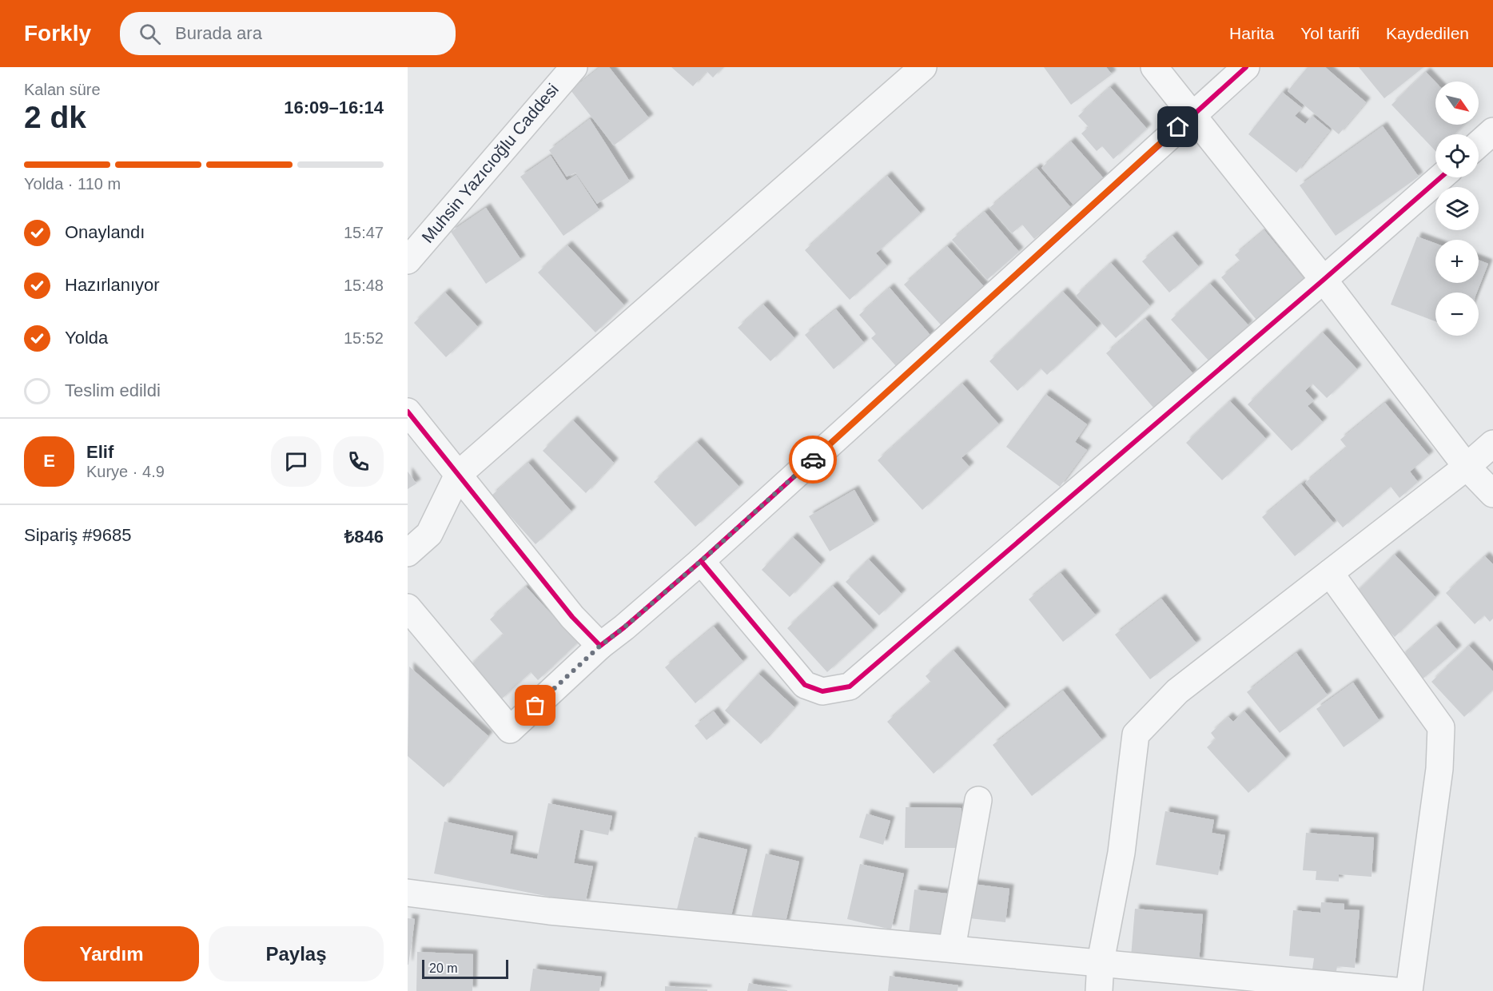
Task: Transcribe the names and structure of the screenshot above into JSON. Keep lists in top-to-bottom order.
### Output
{
  "streets": {
    "street": ["Muhsin Yazıcıoğlu Caddesi"]
  },
  "scale_bar": "20 m",
  "north": "bottom right",
  "page": {
    "header": "Forkly",
    "search": "Burada ara",
    "nav": ["Harita", "Yol tarifi", "Kaydedilen"],
    "heading": ["2 dk", "Kalan süre", "16:09–16:14"],
    "panel": [
      "Elif",
      "Kurye · 4.9",
      "Sipariş #9685",
      "₺846"
    ],
    "map_buttons": ["+", "−"],
    "bar": "Yolda · 110 m",
    "list": [
      ["Onaylandı", "15:47"],
      ["Hazırlanıyor", "15:48"],
      ["Yolda", "15:52"],
      "Teslim edildi"
    ],
    "round": "E",
    "buttons": ["Yardım", "Paylaş"],
    "scale": "20 m"
  }
}
